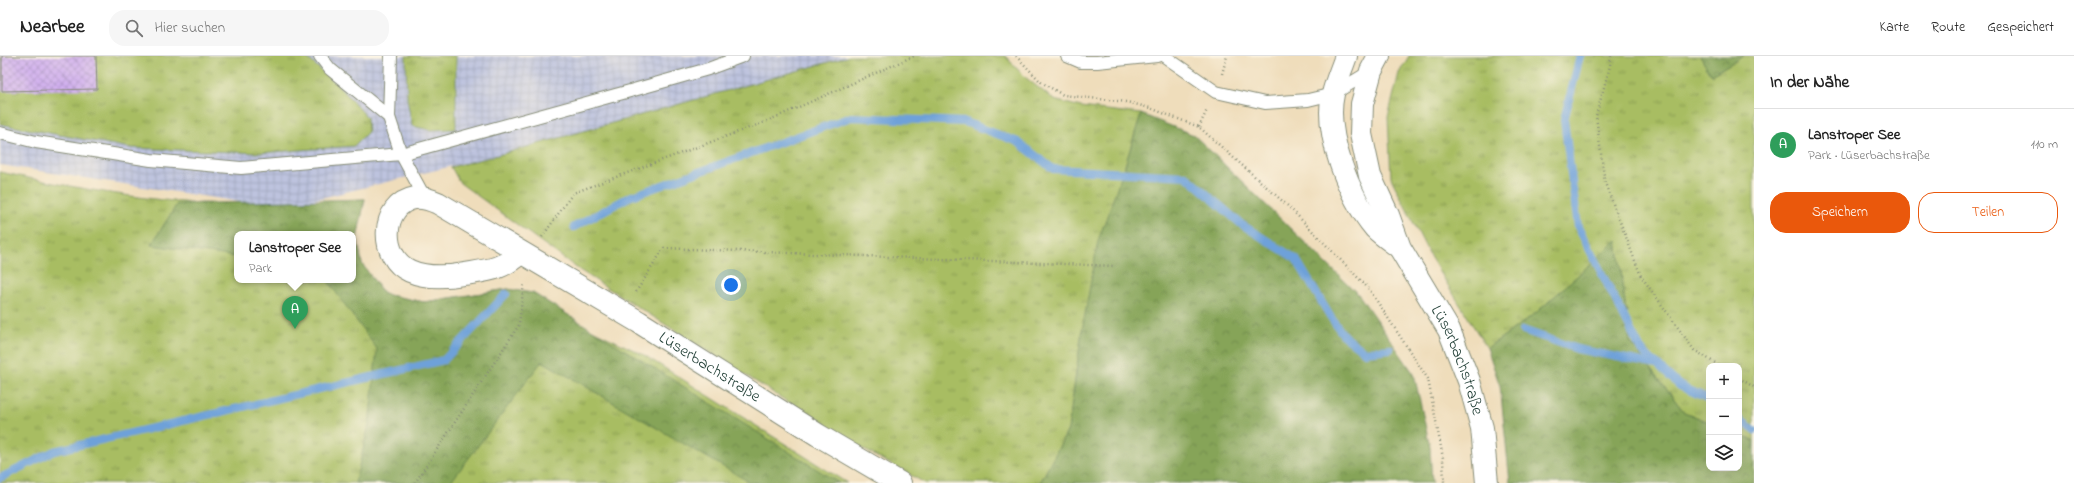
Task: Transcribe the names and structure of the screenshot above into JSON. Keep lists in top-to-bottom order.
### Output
{
  "streets": {
    "street": ["Lüserbachstraße"]
  },
  "page": {
    "header": "Nearbee",
    "search": "Hier suchen",
    "nav": ["Karte", "Route", "Gespeichert"],
    "heading": "In der Nähe",
    "list": [
      {
        "mark": "A",
        "name": "Lanstroper See",
        "note": "Park · Lüserbachstraße",
        "value": "110 m"
      }
    ],
    "buttons": ["Speichern", "Teilen"],
    "popup": ["Lanstroper See", "Park"],
    "pins": "A",
    "map_buttons": ["+", "−"]
  }
}
